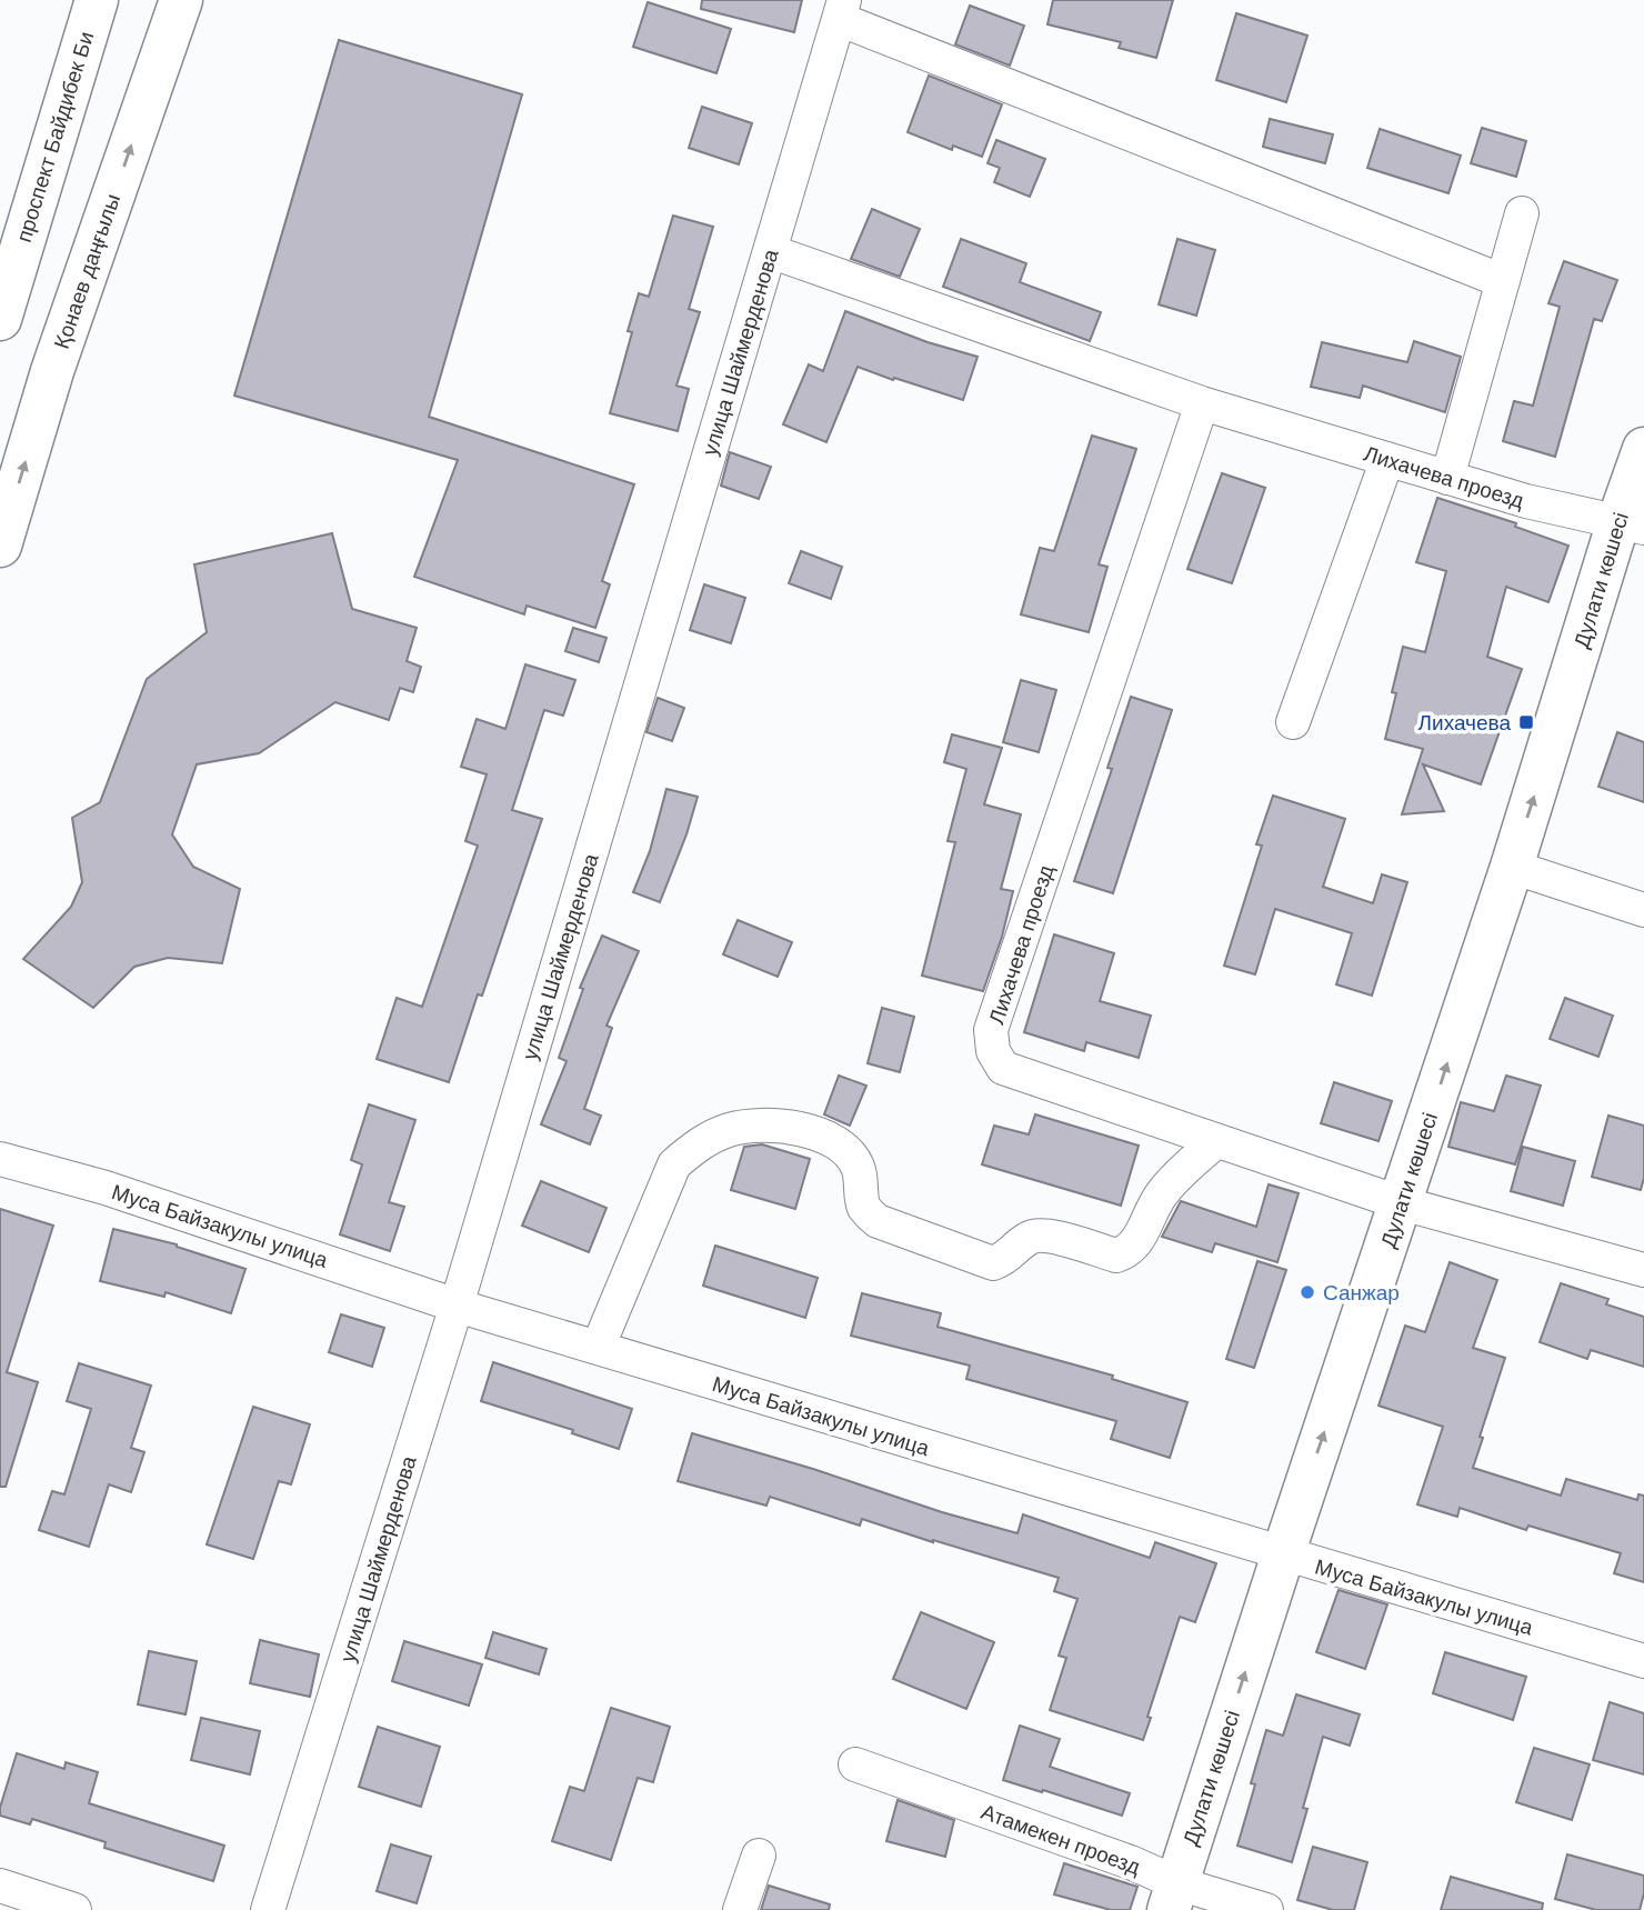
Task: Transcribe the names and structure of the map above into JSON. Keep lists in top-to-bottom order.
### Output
{
  "streets": {
    "main road": ["проспект Байдибек Би", "Қонаев даңғылы", "Дулати көшесі"],
    "street": [
      "улица Шаймерденова",
      "Лихачева проезд",
      "Муса Байзакулы улица",
      "Атамекен проезд"
    ]
  },
  "crossings": [
    ["улица Шаймерденова", "Лихачева проезд"],
    ["улица Шаймерденова", "Муса Байзакулы улица"],
    ["Лихачева проезд", "Дулати көшесі"],
    ["Дулати көшесі", "Муса Байзакулы улица"],
    ["Дулати көшесі", "Атамекен проезд"]
  ],
  "one_way": ["Қонаев даңғылы", "Дулати көшесі"],
  "places": {
    "transit": ["Лихачева"],
    "other": ["Санжар"]
  }
}
